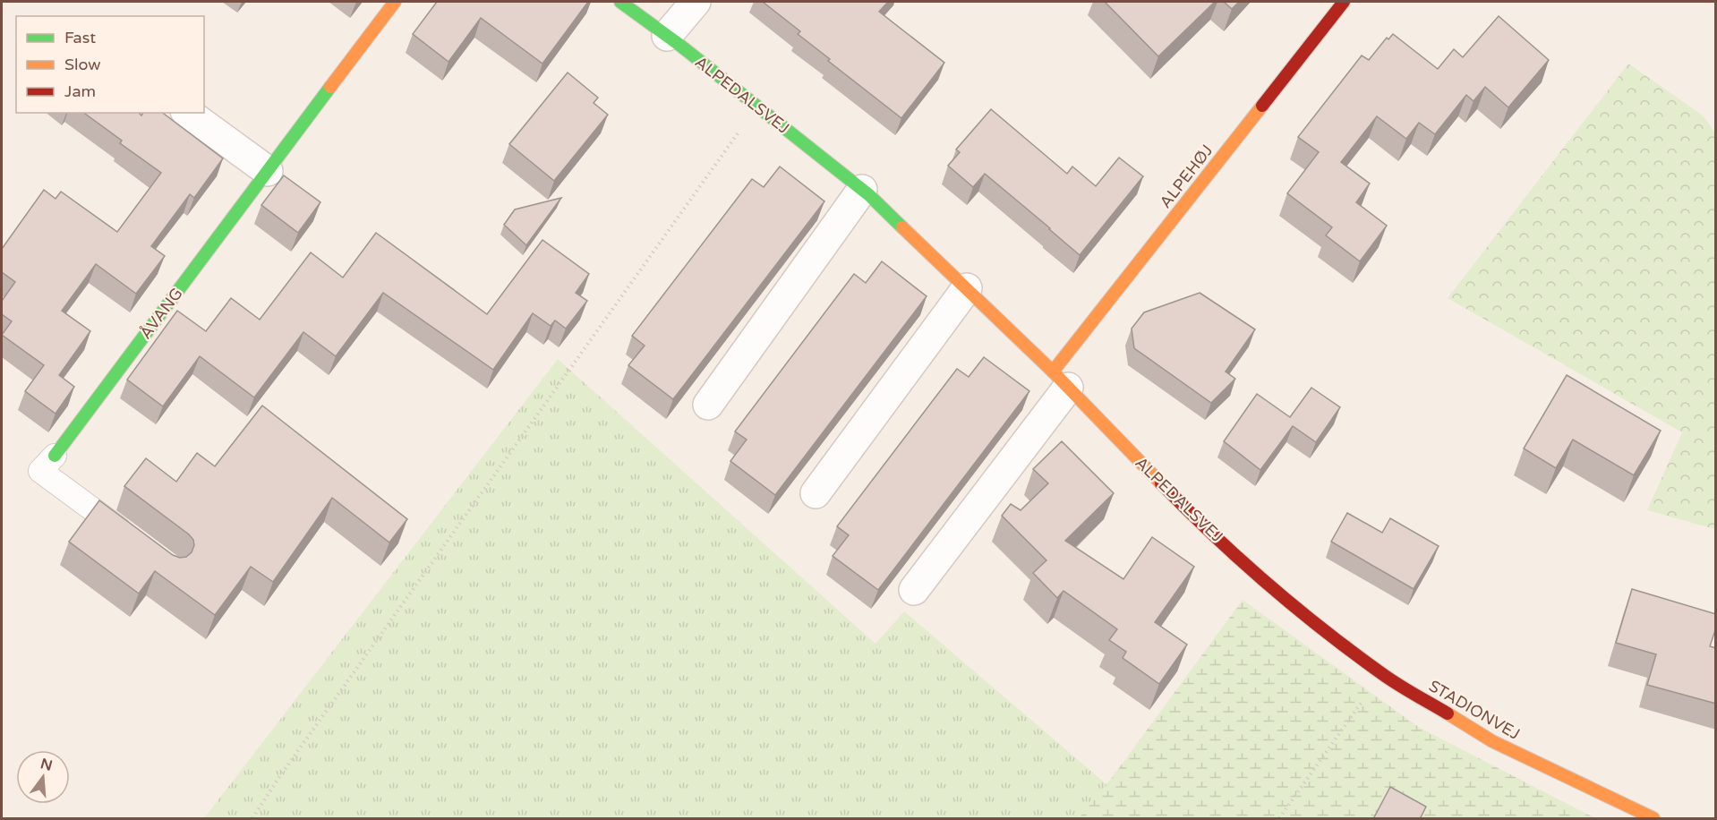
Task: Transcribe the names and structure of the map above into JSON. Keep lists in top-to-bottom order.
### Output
{
  "streets": {
    "street": [
      "ALPEDALSVEJ",
      "ALPEHØJ",
      "ÅVANG",
      "STADIONVEJ"
    ]
  },
  "crossings": [
    ["ALPEDALSVEJ", "ALPEHØJ"],
    ["ALPEDALSVEJ", "STADIONVEJ"]
  ],
  "legend": ["Fast", "Slow", "Jam"],
  "north": "top"
}
